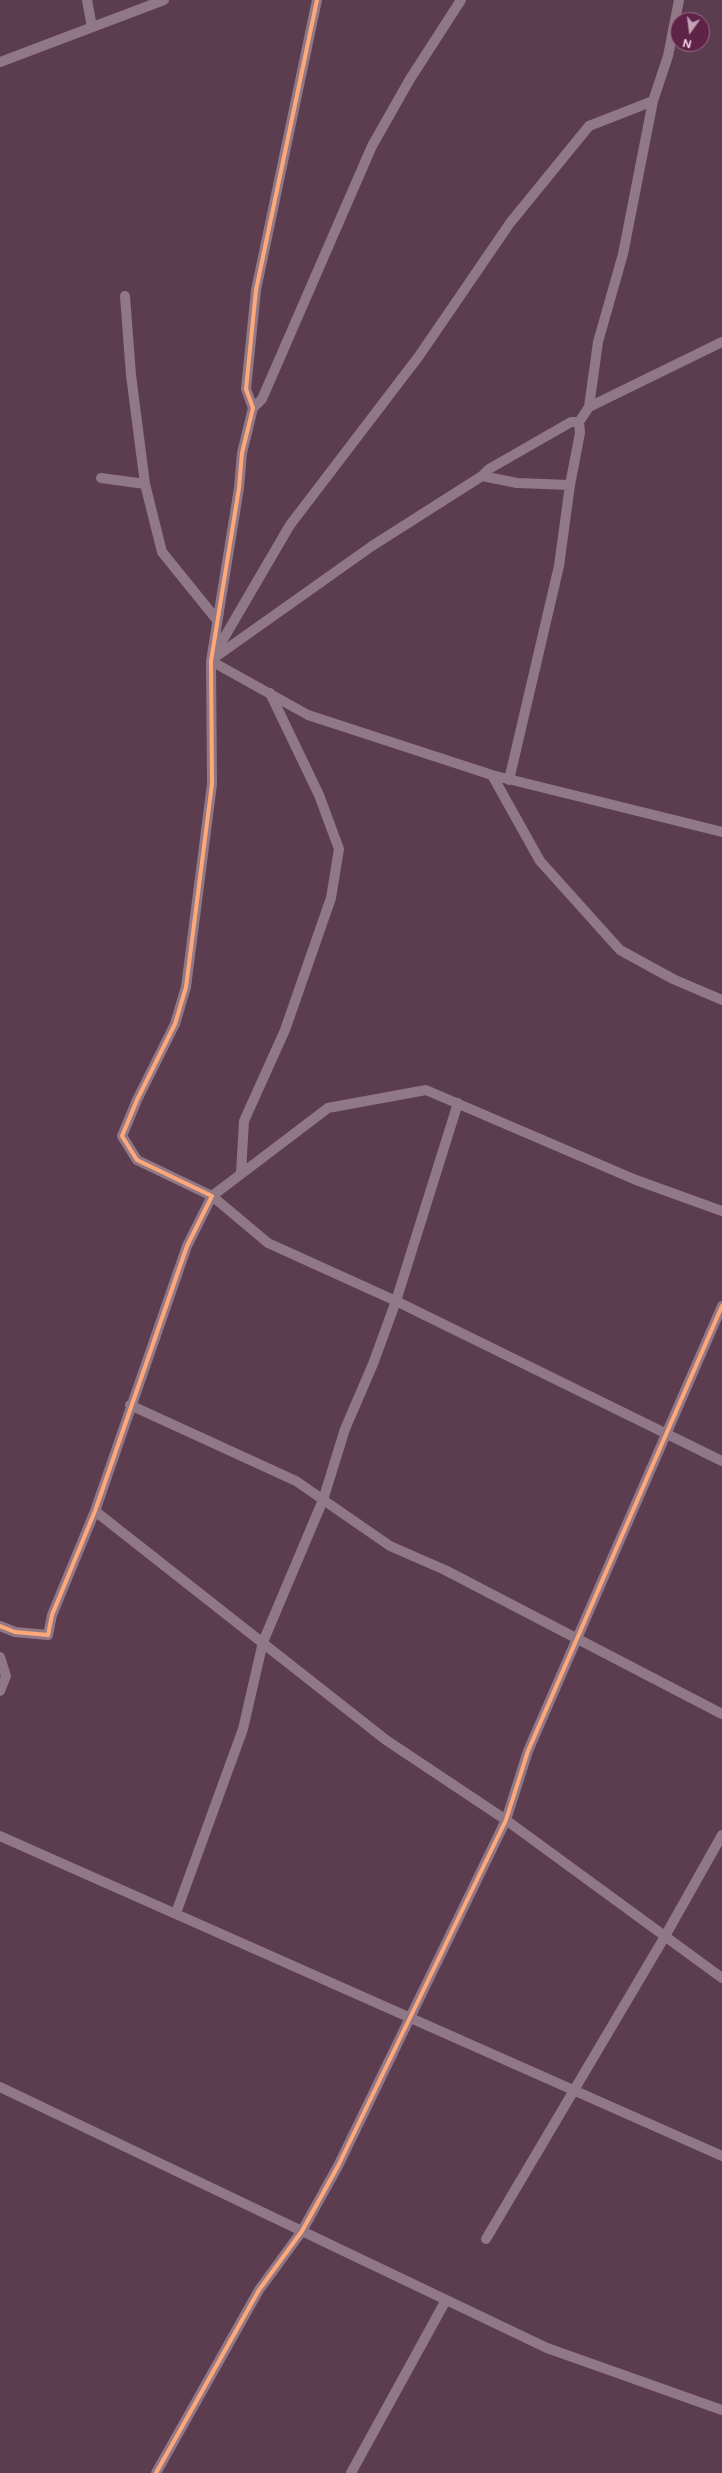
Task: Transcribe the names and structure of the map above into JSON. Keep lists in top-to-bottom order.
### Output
{
  "north": "bottom"
}
